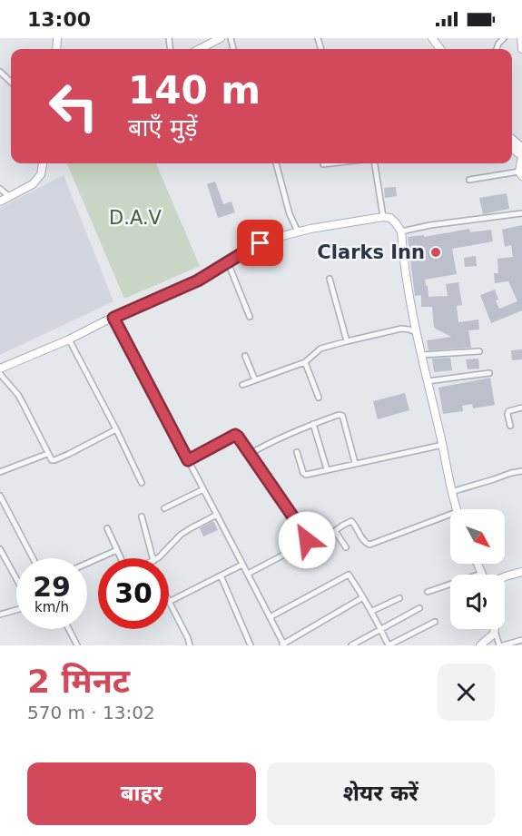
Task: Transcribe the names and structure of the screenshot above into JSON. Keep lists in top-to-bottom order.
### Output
{
  "parks": ["D.A.V"],
  "places": ["Clarks Inn"],
  "north": "bottom right",
  "page": {
    "status": "13:00",
    "turn": ["140 m", "बाएँ मुड़ें"],
    "speed": "29 km/h",
    "limit": "30",
    "heading": ["2 मिनट", "570 m · 13:02"],
    "buttons": ["बाहर", "शेयर करें"]
  }
}
